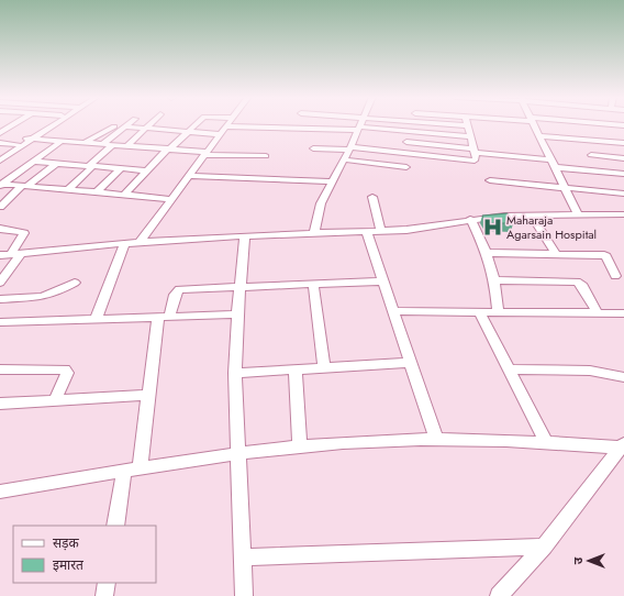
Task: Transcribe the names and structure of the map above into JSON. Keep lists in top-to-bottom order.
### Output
{
  "places": {
    "hospital": ["Maharaja Agarsain Hospital"]
  },
  "legend": ["सड़क", "इमारत"],
  "north": "left"
}
